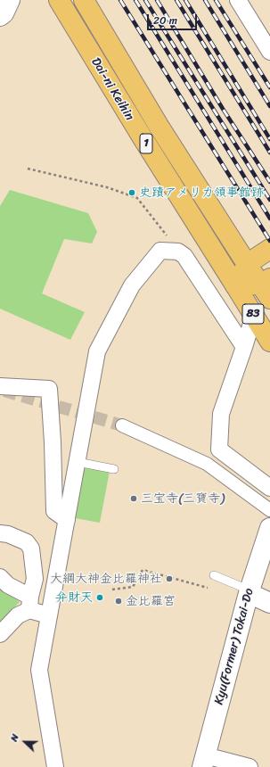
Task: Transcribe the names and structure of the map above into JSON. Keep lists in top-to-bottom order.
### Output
{
  "streets": {
    "main road": ["Dai-ni Keihin", "1", "83"],
    "street": ["Kyu(Former) Tokai-Do"]
  },
  "crossings": [
    ["Dai-ni Keihin", "83"]
  ],
  "places": [
    "史蹟アメリカ領事館跡",
    "三宝寺(三寶寺)",
    "大綱大神金比羅神社",
    "弁財天",
    "金比羅宮"
  ],
  "scale_bar": "20 m",
  "north": "left"
}
